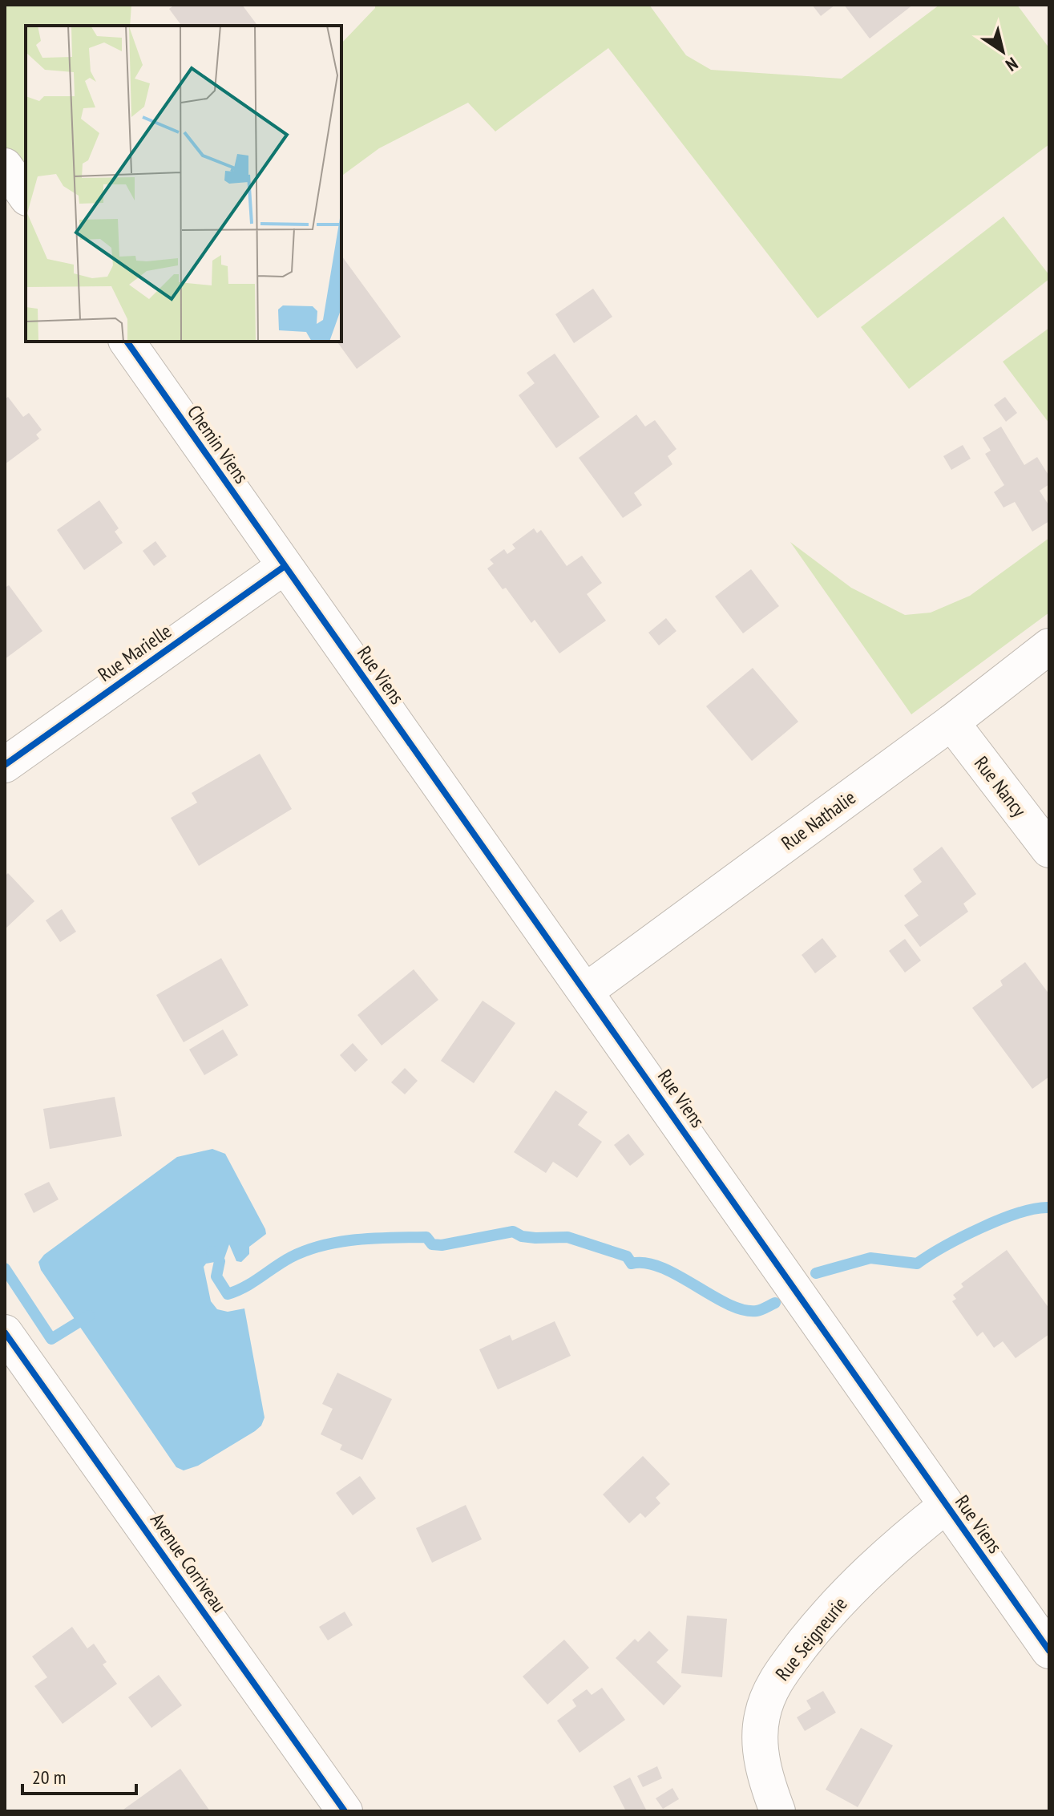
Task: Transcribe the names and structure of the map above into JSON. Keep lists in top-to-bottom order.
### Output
{
  "streets": {
    "street": [
      "Chemin Viens",
      "Rue Marielle",
      "Rue Viens",
      "Rue Nancy",
      "Rue Nathalie",
      "Avenue Corriveau",
      "Rue Seigneurie"
    ]
  },
  "crossings": [
    ["Chemin Viens", "Rue Marielle"],
    ["Chemin Viens", "Rue Viens"],
    ["Rue Marielle", "Rue Viens"],
    ["Rue Viens", "Rue Nathalie"],
    ["Rue Viens", "Rue Seigneurie"],
    ["Rue Nancy", "Rue Nathalie"]
  ],
  "scale_bar": "20 m",
  "north": "bottom right"
}
